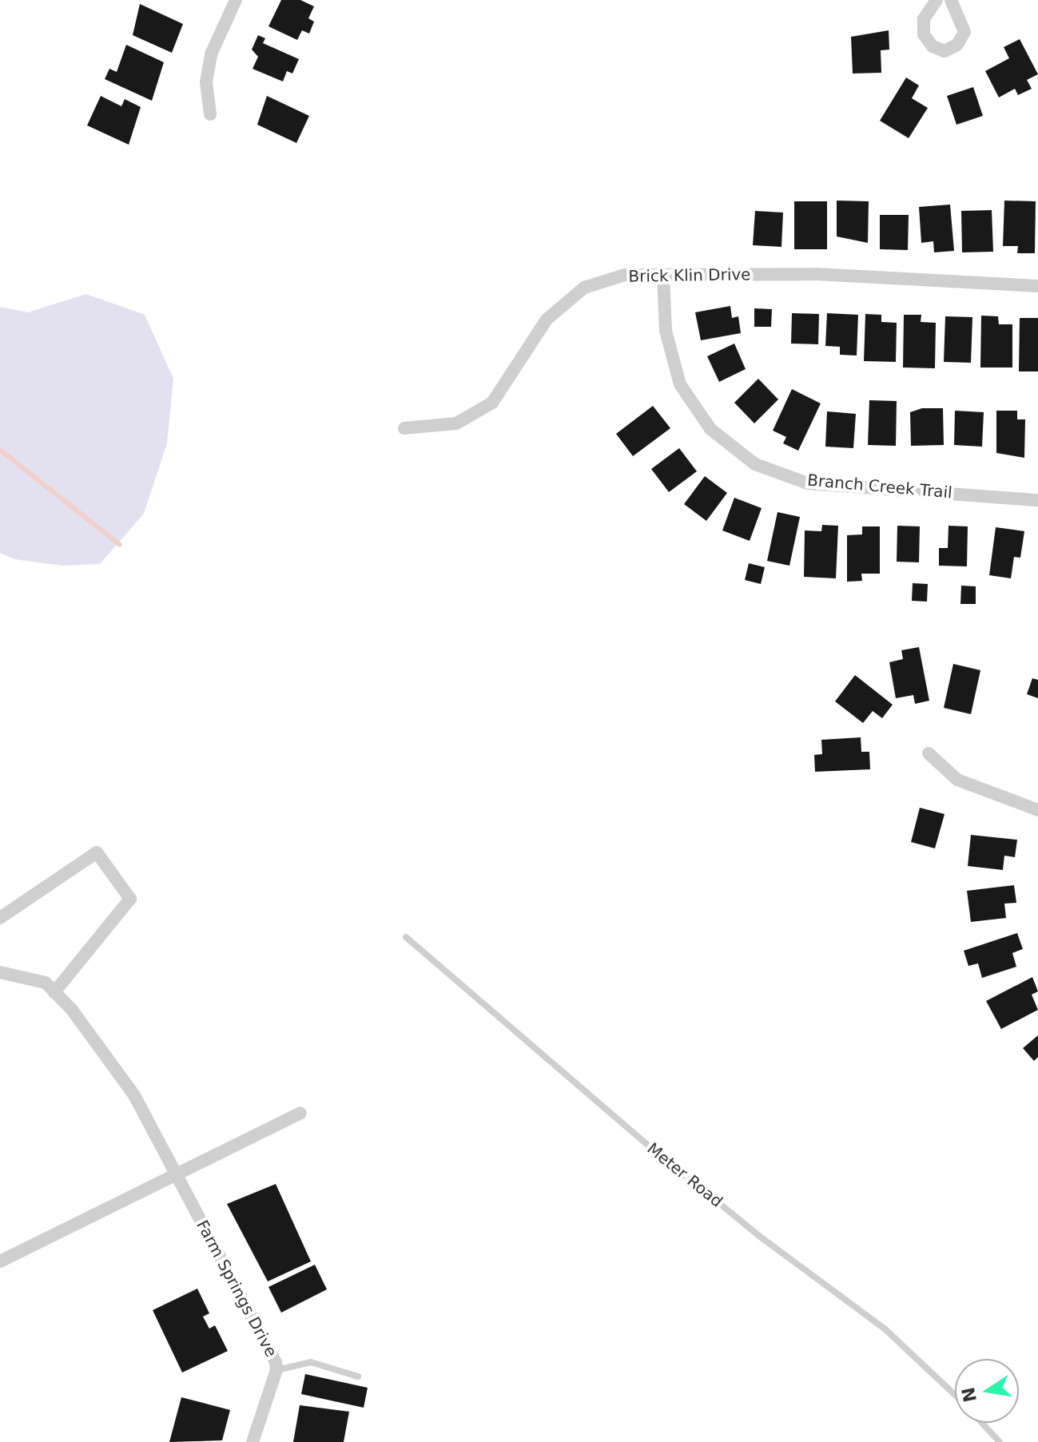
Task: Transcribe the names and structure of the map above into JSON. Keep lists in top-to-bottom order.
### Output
{
  "streets": {
    "street": ["Brick Klin Drive", "Branch Creek Trail", "Farm Springs Drive"],
    "lane": ["Meter Road"]
  },
  "crossings": [
    ["Brick Klin Drive", "Branch Creek Trail"]
  ],
  "north": "left"
}
